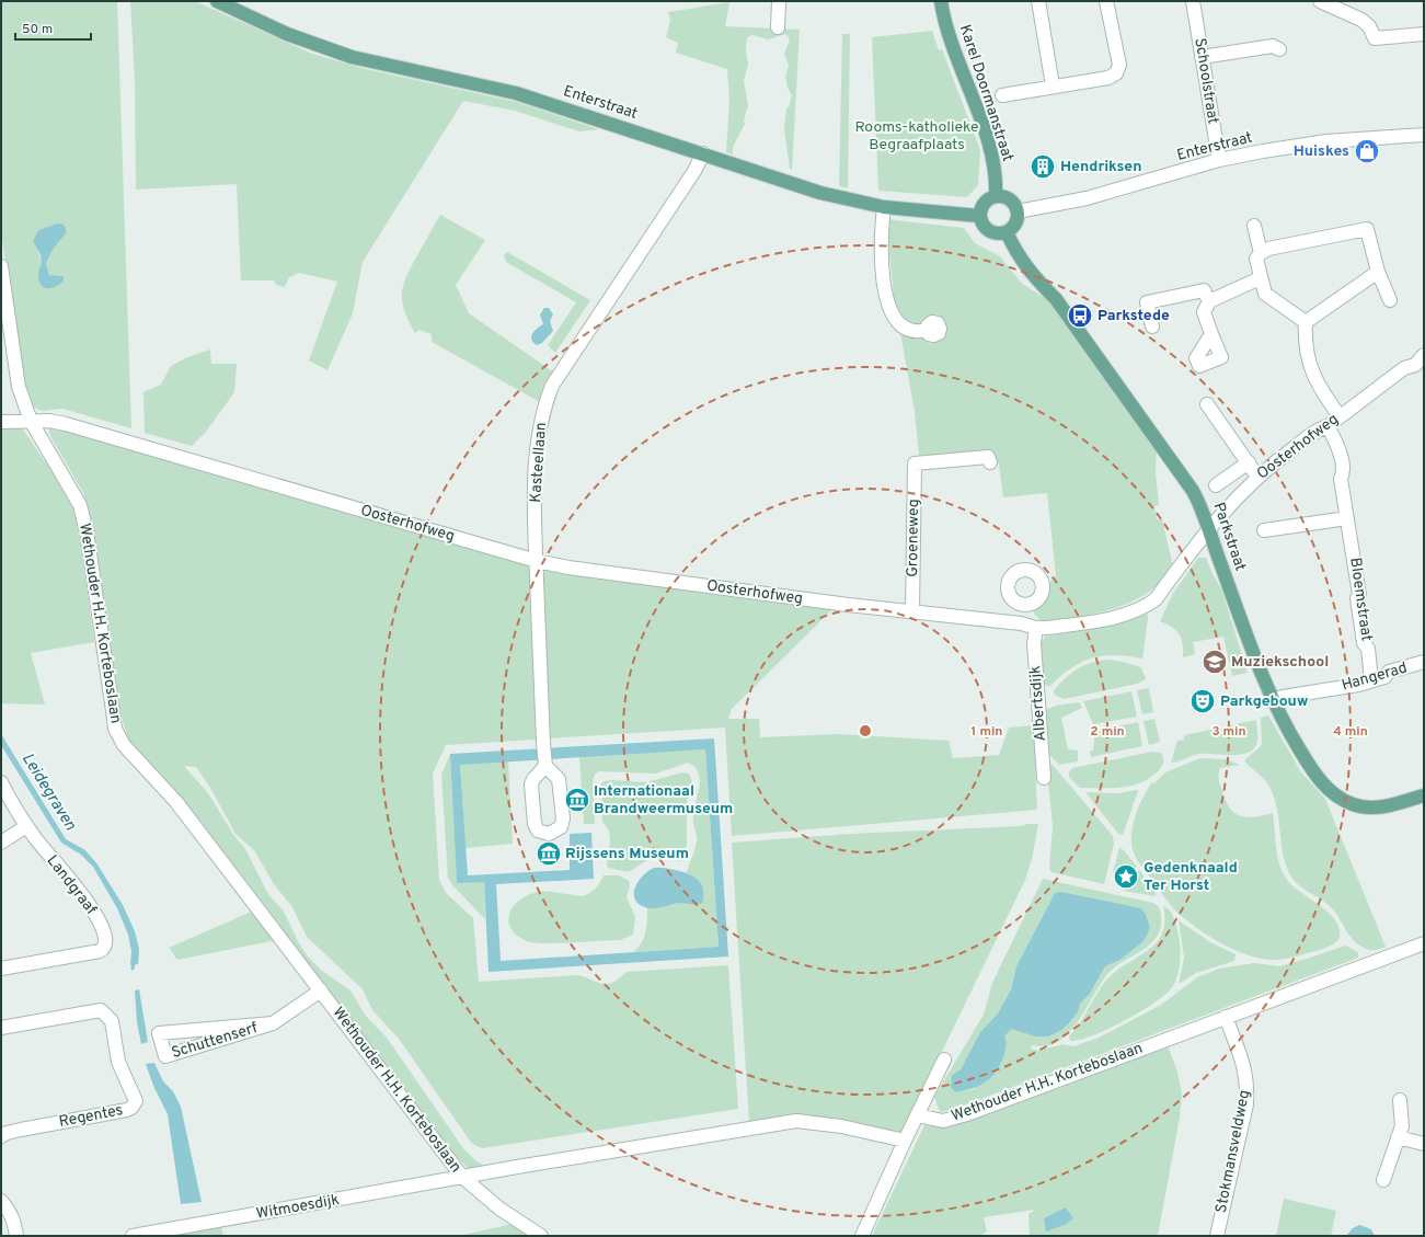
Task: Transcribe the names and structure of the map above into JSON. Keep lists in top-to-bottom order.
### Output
{
  "streets": {
    "main road": ["Karel Doormanstraat", "Enterstraat", "Parkstraat"],
    "street": [
      "Schoolstraat",
      "Oosterhofweg",
      "Kasteellaan",
      "Groeneweg",
      "Bloemstraat",
      "Wethouder H.H. Korteboslaan",
      "Hangerad",
      "Albertsdijk",
      "Landgraaf",
      "Schuttenserf",
      "Regentes",
      "Stokmansveldweg",
      "Witmoesdijk"
    ]
  },
  "crossings": [
    ["Schoolstraat", "Enterstraat"],
    ["Karel Doormanstraat", "Enterstraat"],
    ["Karel Doormanstraat", "Parkstraat"],
    ["Enterstraat", "Kasteellaan"],
    ["Enterstraat", "Parkstraat"],
    ["Oosterhofweg", "Kasteellaan"],
    ["Oosterhofweg", "Parkstraat"],
    ["Oosterhofweg", "Groeneweg"],
    ["Oosterhofweg", "Bloemstraat"],
    ["Oosterhofweg", "Wethouder H.H. Korteboslaan"],
    ["Oosterhofweg", "Albertsdijk"],
    ["Parkstraat", "Hangerad"],
    ["Bloemstraat", "Hangerad"],
    ["Wethouder H.H. Korteboslaan", "Schuttenserf"],
    ["Wethouder H.H. Korteboslaan", "Stokmansveldweg"],
    ["Wethouder H.H. Korteboslaan", "Witmoesdijk"]
  ],
  "water": ["Leidegraven"],
  "parks": ["Rooms-katholieke Begraafplaats"],
  "places": {
    "shop": ["Huiskes"],
    "building": ["Hendriksen"],
    "bus stop": ["Parkstede"],
    "school or university": ["Muziekschool"],
    "theatre": ["Parkgebouw"],
    "museum": ["Internationaal Brandweermuseum", "Rijssens Museum"],
    "place": ["Gedenknaald Ter Horst"]
  },
  "scale_bar": "50 m",
  "rings": [
    "1 min",
    "2 min",
    "3 min",
    "4 min"
  ]
}
